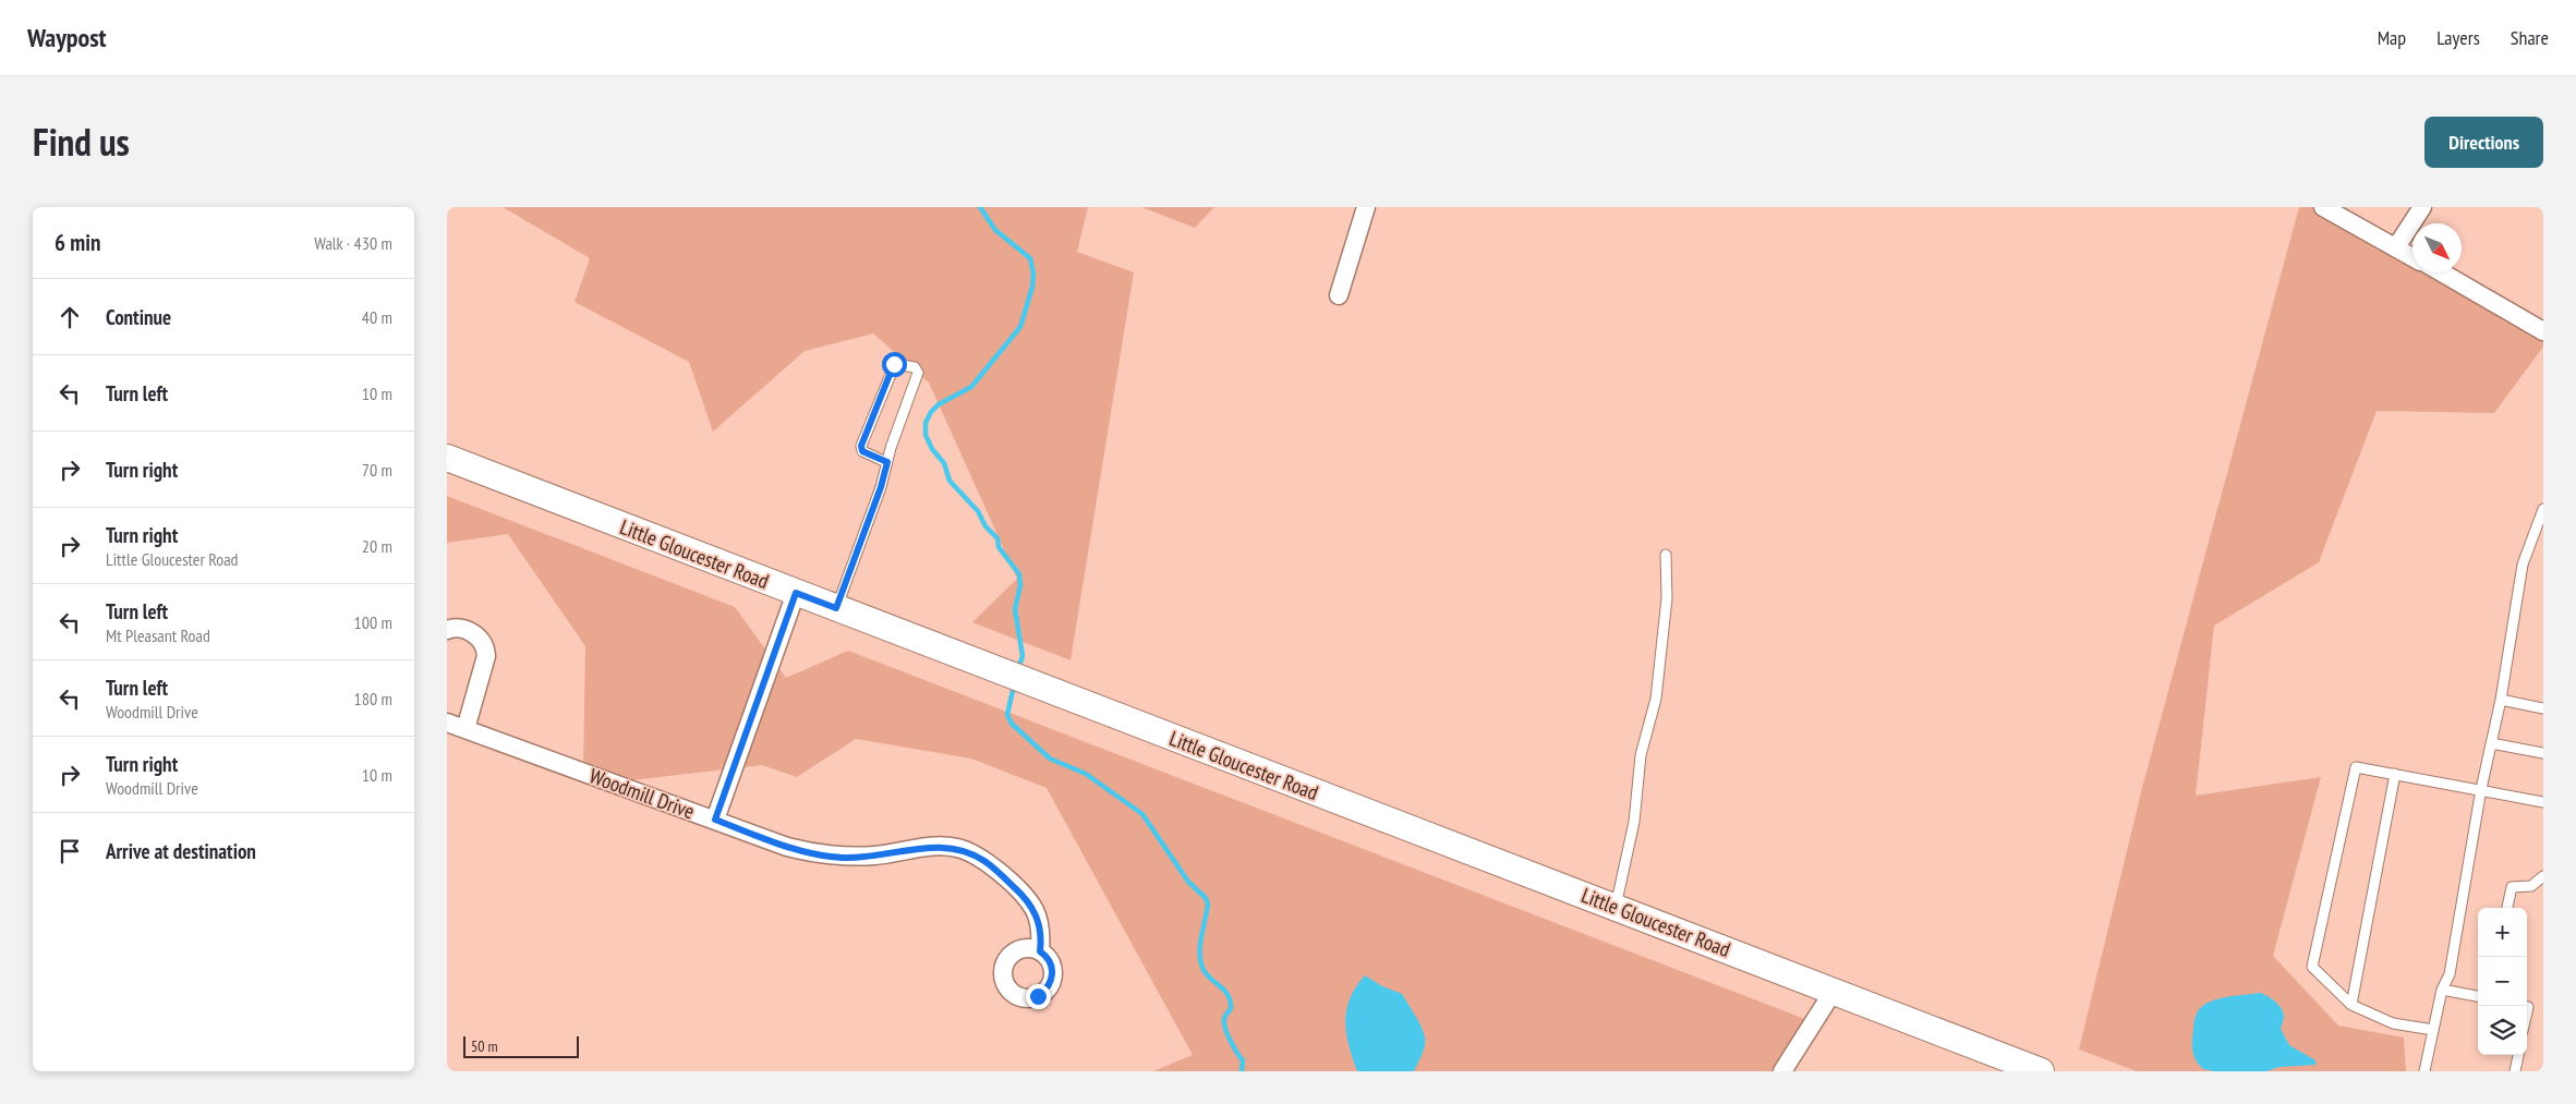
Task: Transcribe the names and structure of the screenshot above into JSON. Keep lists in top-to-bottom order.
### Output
{
  "streets": {
    "street": ["Little Gloucester Road", "Woodmill Drive"]
  },
  "scale_bar": "50 m",
  "north": "bottom right",
  "page": {
    "header": "Waypost",
    "nav": ["Map", "Layers", "Share"],
    "title": "Find us",
    "buttons": "Directions",
    "heading": ["6 min", "Walk · 430 m"],
    "list": [
      ["Continue", "40 m"],
      ["Turn left", "10 m"],
      ["Turn right", "70 m"],
      ["Turn right", "Little Gloucester Road", "20 m"],
      ["Turn left", "Mt Pleasant Road", "100 m"],
      ["Turn left", "Woodmill Drive", "180 m"],
      ["Turn right", "Woodmill Drive", "10 m"],
      "Arrive at destination"
    ],
    "map_buttons": ["+", "−"],
    "scale": "50 m"
  }
}
